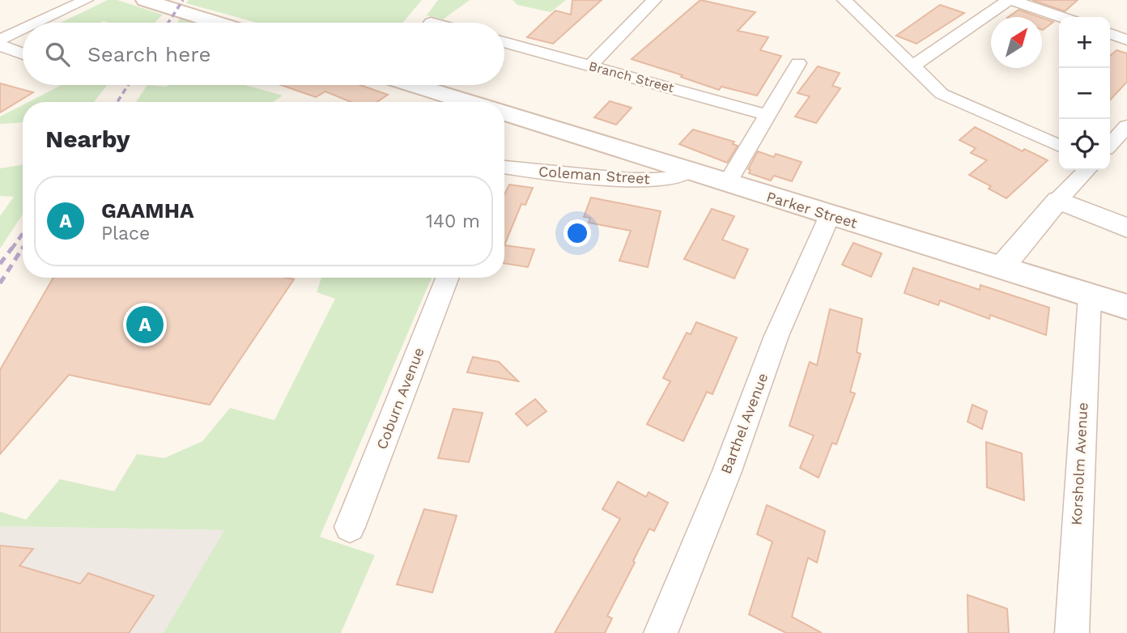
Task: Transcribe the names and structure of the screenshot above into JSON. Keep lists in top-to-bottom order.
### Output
{
  "streets": {
    "main road": ["Parker Street"],
    "street": [
      "Branch Street",
      "Coleman Street",
      "Coburn Avenue",
      "Barthel Avenue",
      "Korsholm Avenue"
    ]
  },
  "crossings": [
    ["Coleman Street", "Parker Street"],
    ["Parker Street", "Barthel Avenue"],
    ["Parker Street", "Korsholm Avenue"]
  ],
  "north": "top right",
  "page": {
    "map_buttons": ["+", "−"],
    "search": "Search here",
    "heading": "Nearby",
    "list": [
      {
        "mark": "A",
        "name": "GAAMHA",
        "note": "Place",
        "value": "140 m"
      }
    ],
    "pins": "A"
  }
}
